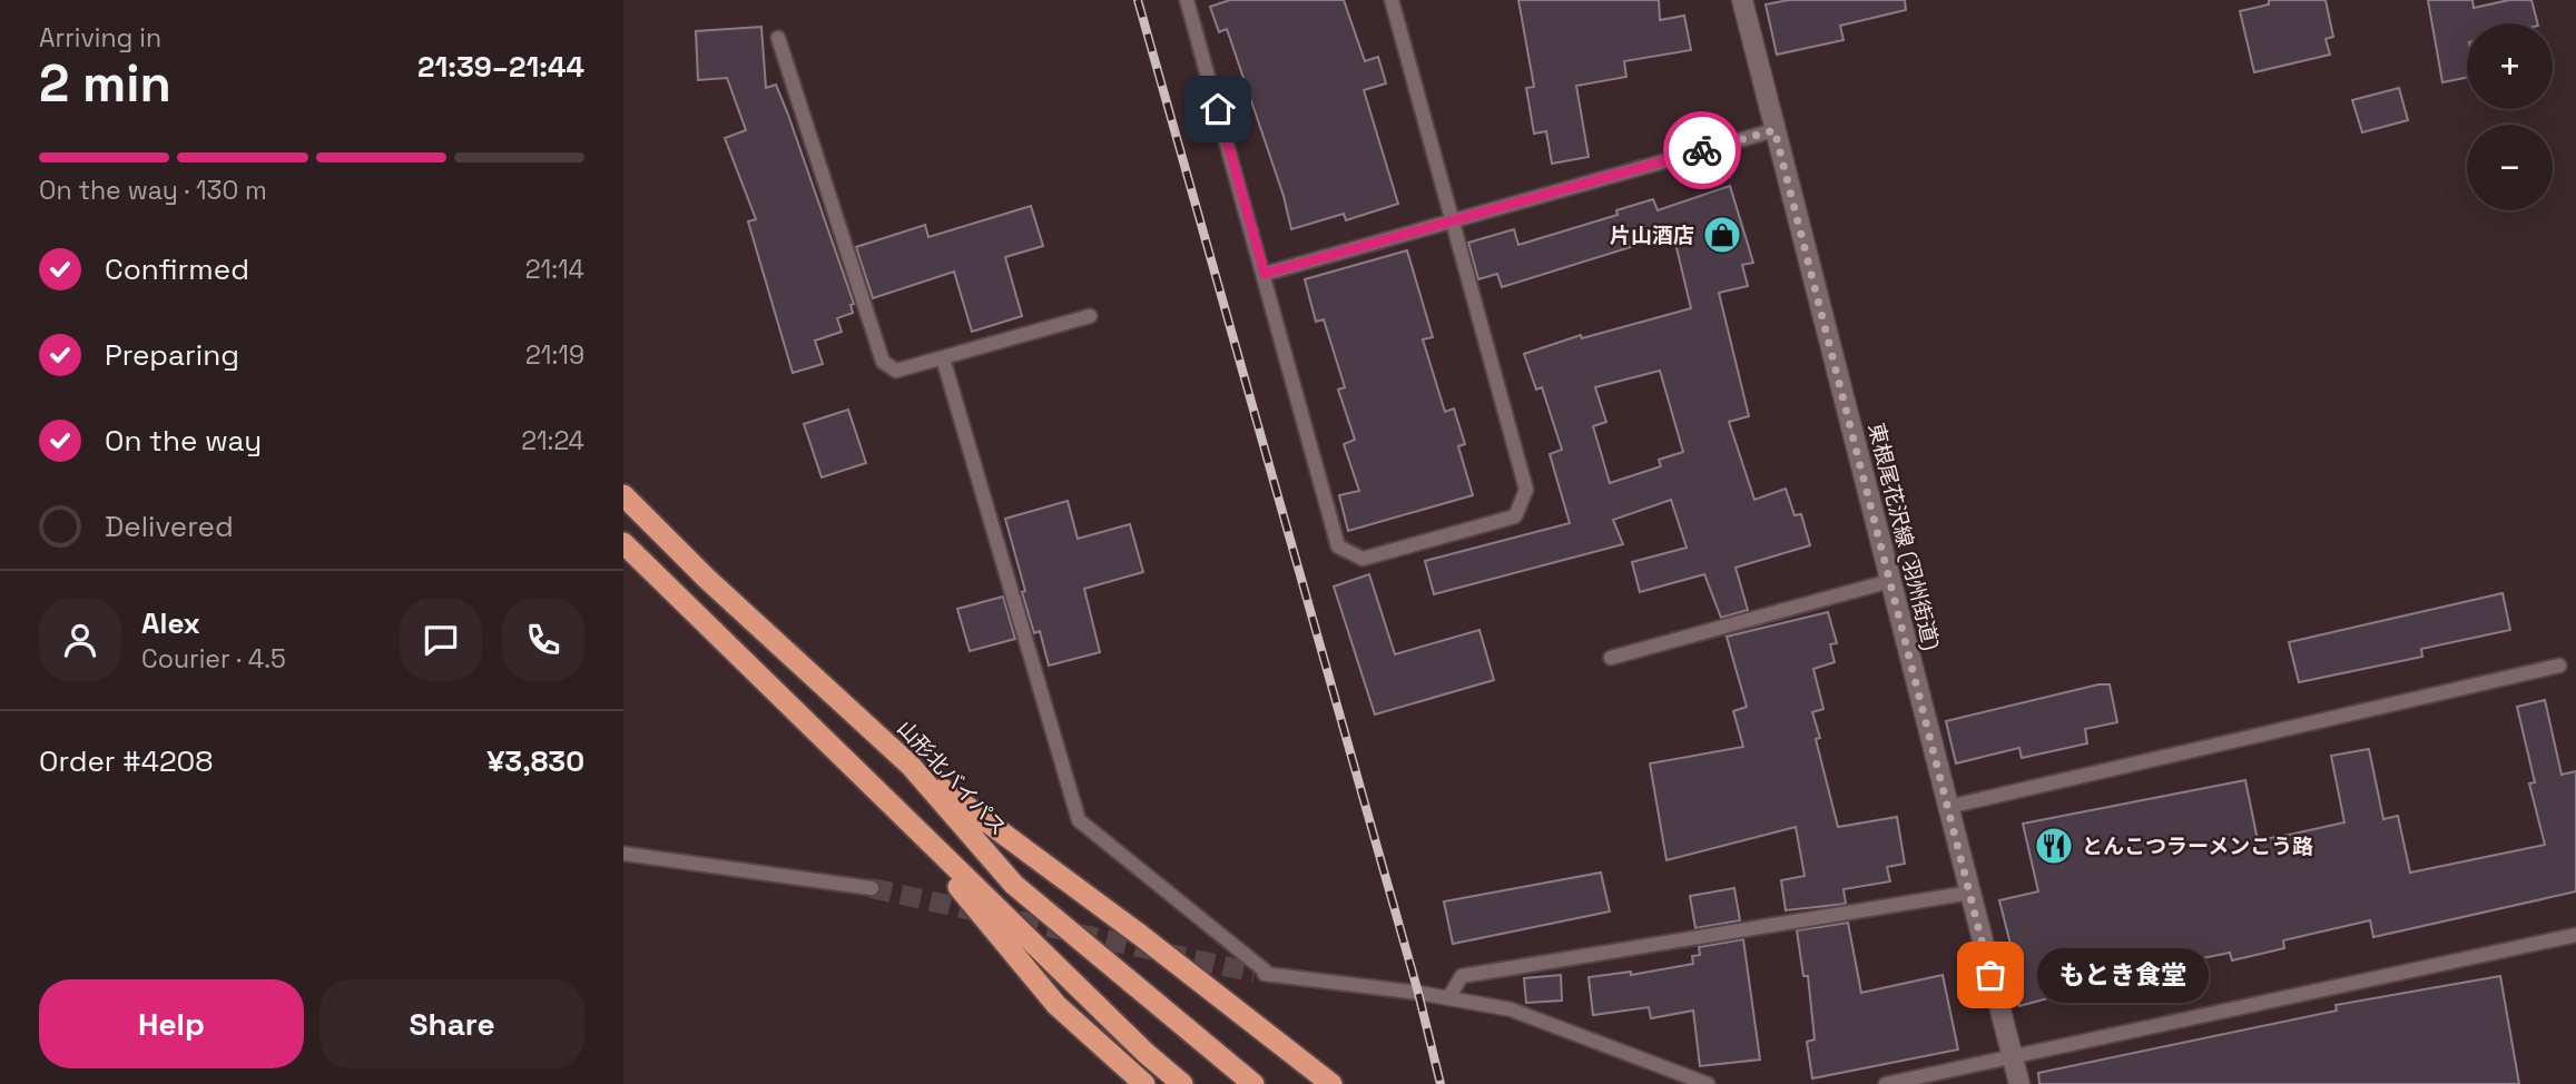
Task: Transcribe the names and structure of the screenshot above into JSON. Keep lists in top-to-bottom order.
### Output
{
  "streets": {
    "highway": ["山形北バイパス"],
    "main road": ["東根尾花沢線 (羽州街道)"]
  },
  "places": {
    "shop": ["片山酒店"],
    "restaurant": ["とんこつラーメンこう路"],
    "other": ["もとき食堂"]
  },
  "page": {
    "heading": ["2 min", "Arriving in", "21:39–21:44"],
    "panel": [
      "Alex",
      "Courier · 4.5",
      "Order #4208",
      "¥3,830"
    ],
    "map_buttons": ["+", "−"],
    "bar": "On the way · 130 m",
    "list": [
      ["Confirmed", "21:14"],
      ["Preparing", "21:19"],
      ["On the way", "21:24"],
      "Delivered"
    ],
    "bubble": "もとき食堂",
    "buttons": ["Help", "Share"]
  }
}
